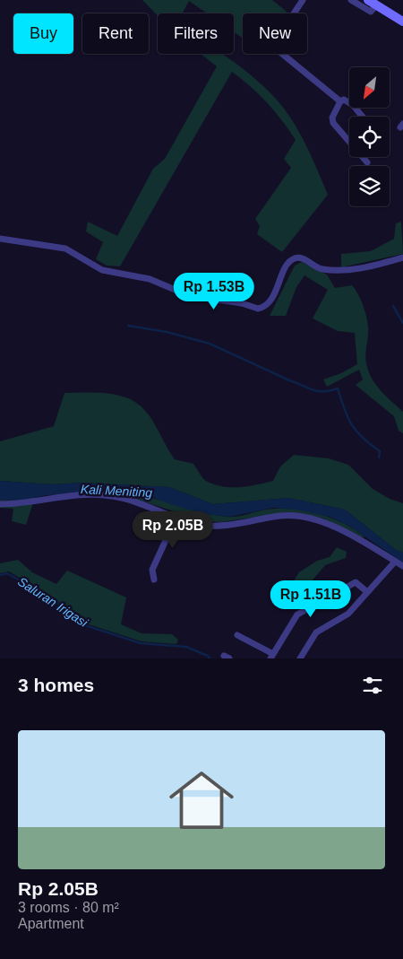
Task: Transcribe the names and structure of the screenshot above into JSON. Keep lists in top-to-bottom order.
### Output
{
  "water": ["Kali Meniting", "Saluran Irigasi"],
  "north": "bottom left",
  "page": {
    "chip": [
      "Buy",
      "Rent",
      "Filters",
      "New"
    ],
    "price": ["Rp 1.53B", "Rp 2.05B", "Rp 1.51B"],
    "heading": "3 homes",
    "list": [
      {
        "name": "Rp 2.05B",
        "note": "3 rooms · 80 m² · Apartment"
      }
    ]
  }
}
